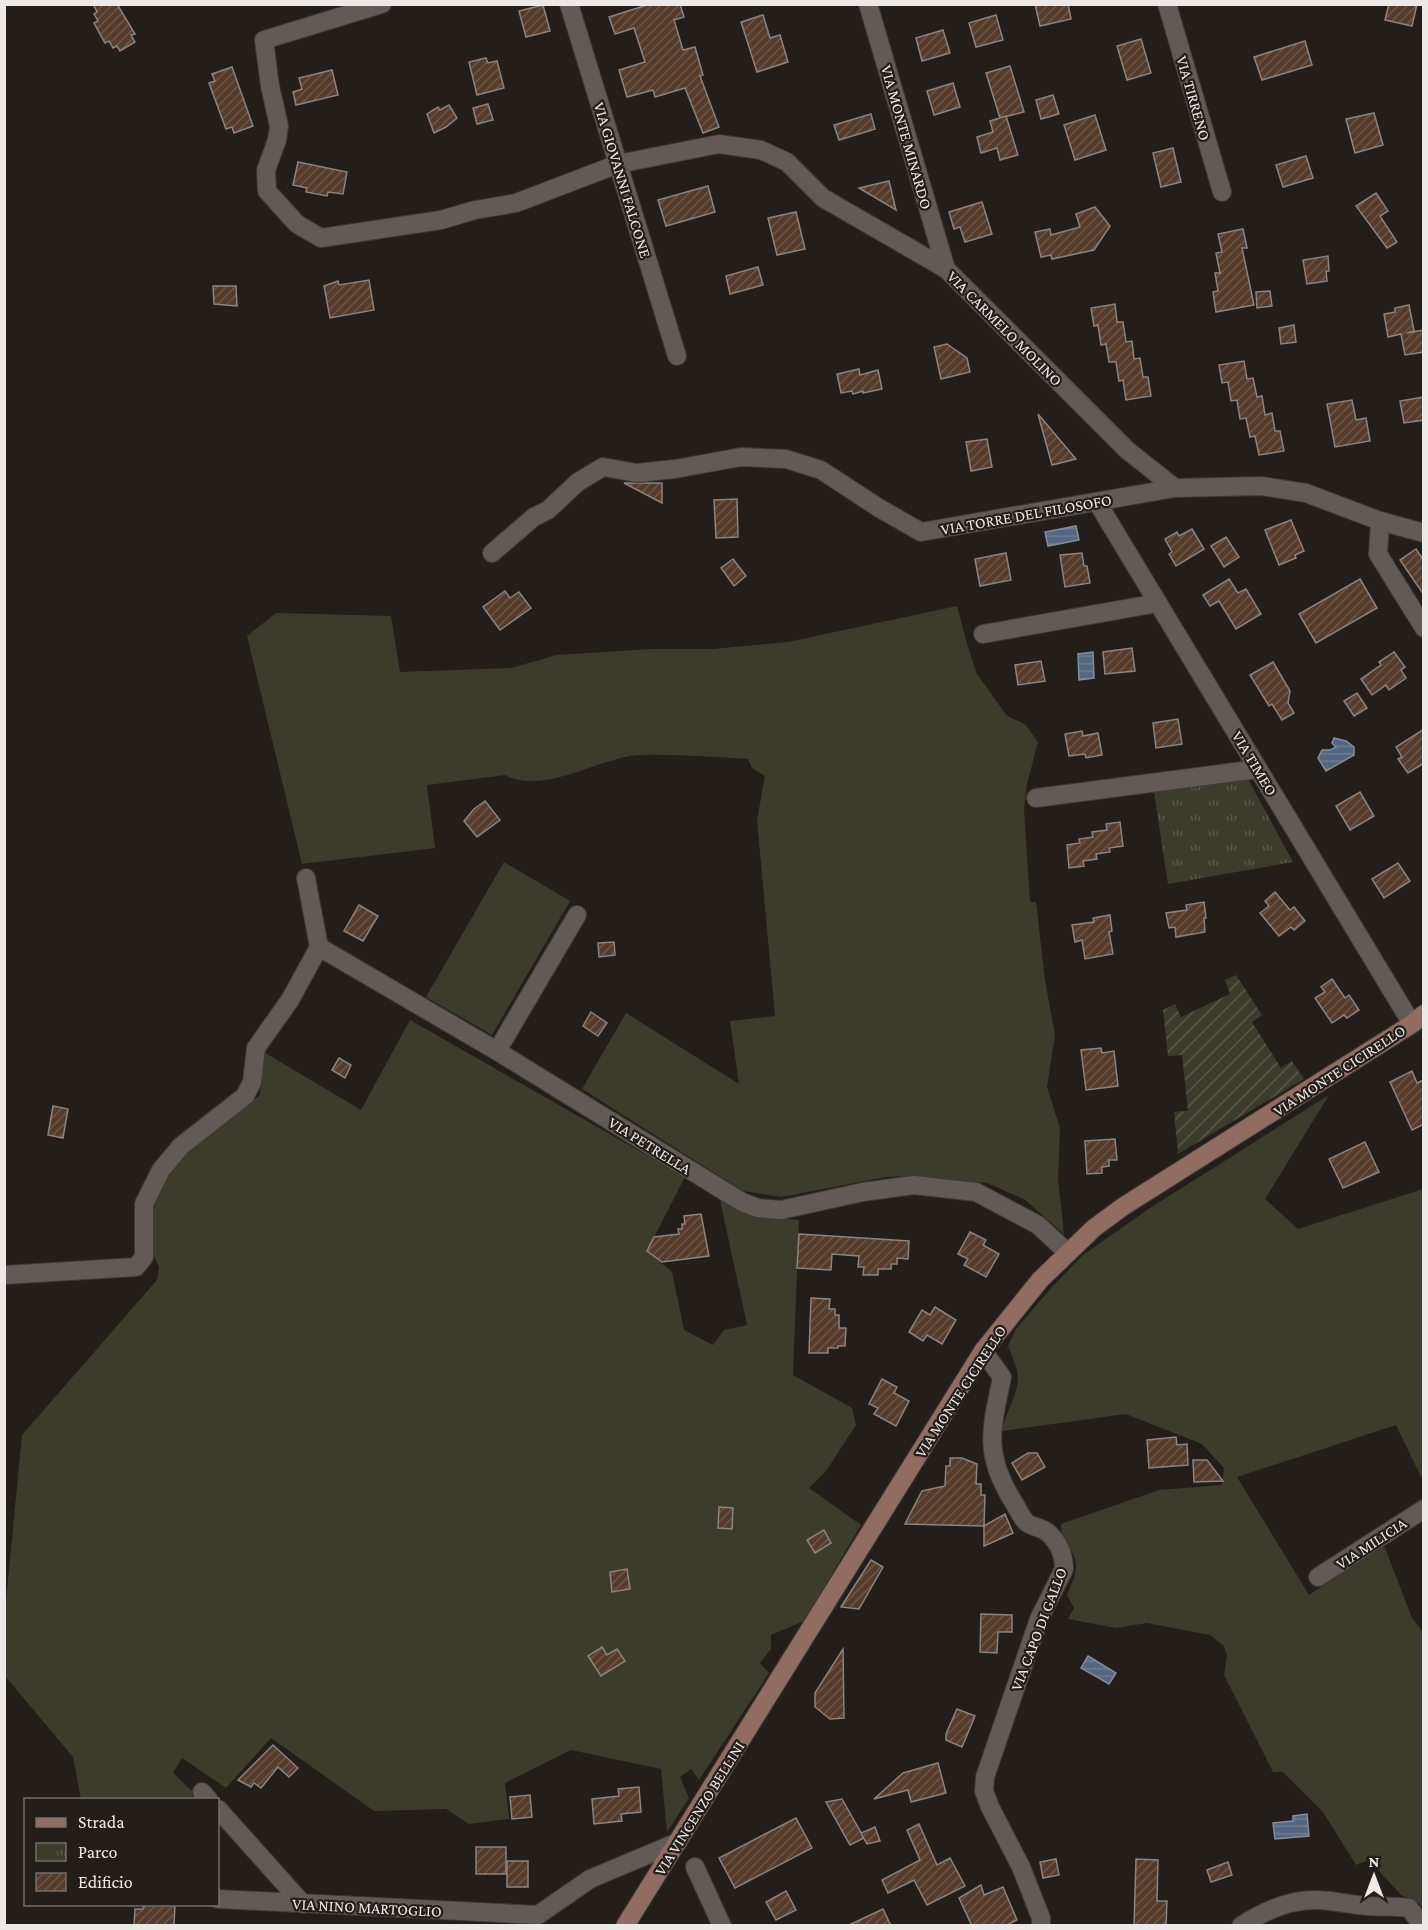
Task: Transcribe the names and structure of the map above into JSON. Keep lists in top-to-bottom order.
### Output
{
  "streets": {
    "street": [
      "VIA TIRRENO",
      "VIA MONTE MINARDO",
      "VIA GIOVANNI FALCONE",
      "VIA CARMELO MOLINO",
      "VIA TORRE DEL FILOSOFO",
      "VIA TIMEO",
      "VIA MONTE CICIRELLO",
      "VIA PETRELLA",
      "VIA MILICIA",
      "VIA CAPO DI GALLO",
      "VIA VINCENZO BELLINI",
      "VIA NINO MARTOGLIO"
    ]
  },
  "crossings": [
    ["VIA MONTE MINARDO", "VIA CARMELO MOLINO"],
    ["VIA GIOVANNI FALCONE", "VIA CARMELO MOLINO"],
    ["VIA CARMELO MOLINO", "VIA TORRE DEL FILOSOFO"],
    ["VIA TORRE DEL FILOSOFO", "VIA TIMEO"],
    ["VIA TIMEO", "VIA MONTE CICIRELLO"],
    ["VIA MONTE CICIRELLO", "VIA PETRELLA"],
    ["VIA MONTE CICIRELLO", "VIA CAPO DI GALLO"],
    ["VIA MONTE CICIRELLO", "VIA VINCENZO BELLINI"],
    ["VIA VINCENZO BELLINI", "VIA NINO MARTOGLIO"]
  ],
  "legend": ["Strada", "Parco", "Edificio"],
  "north": "top"
}
